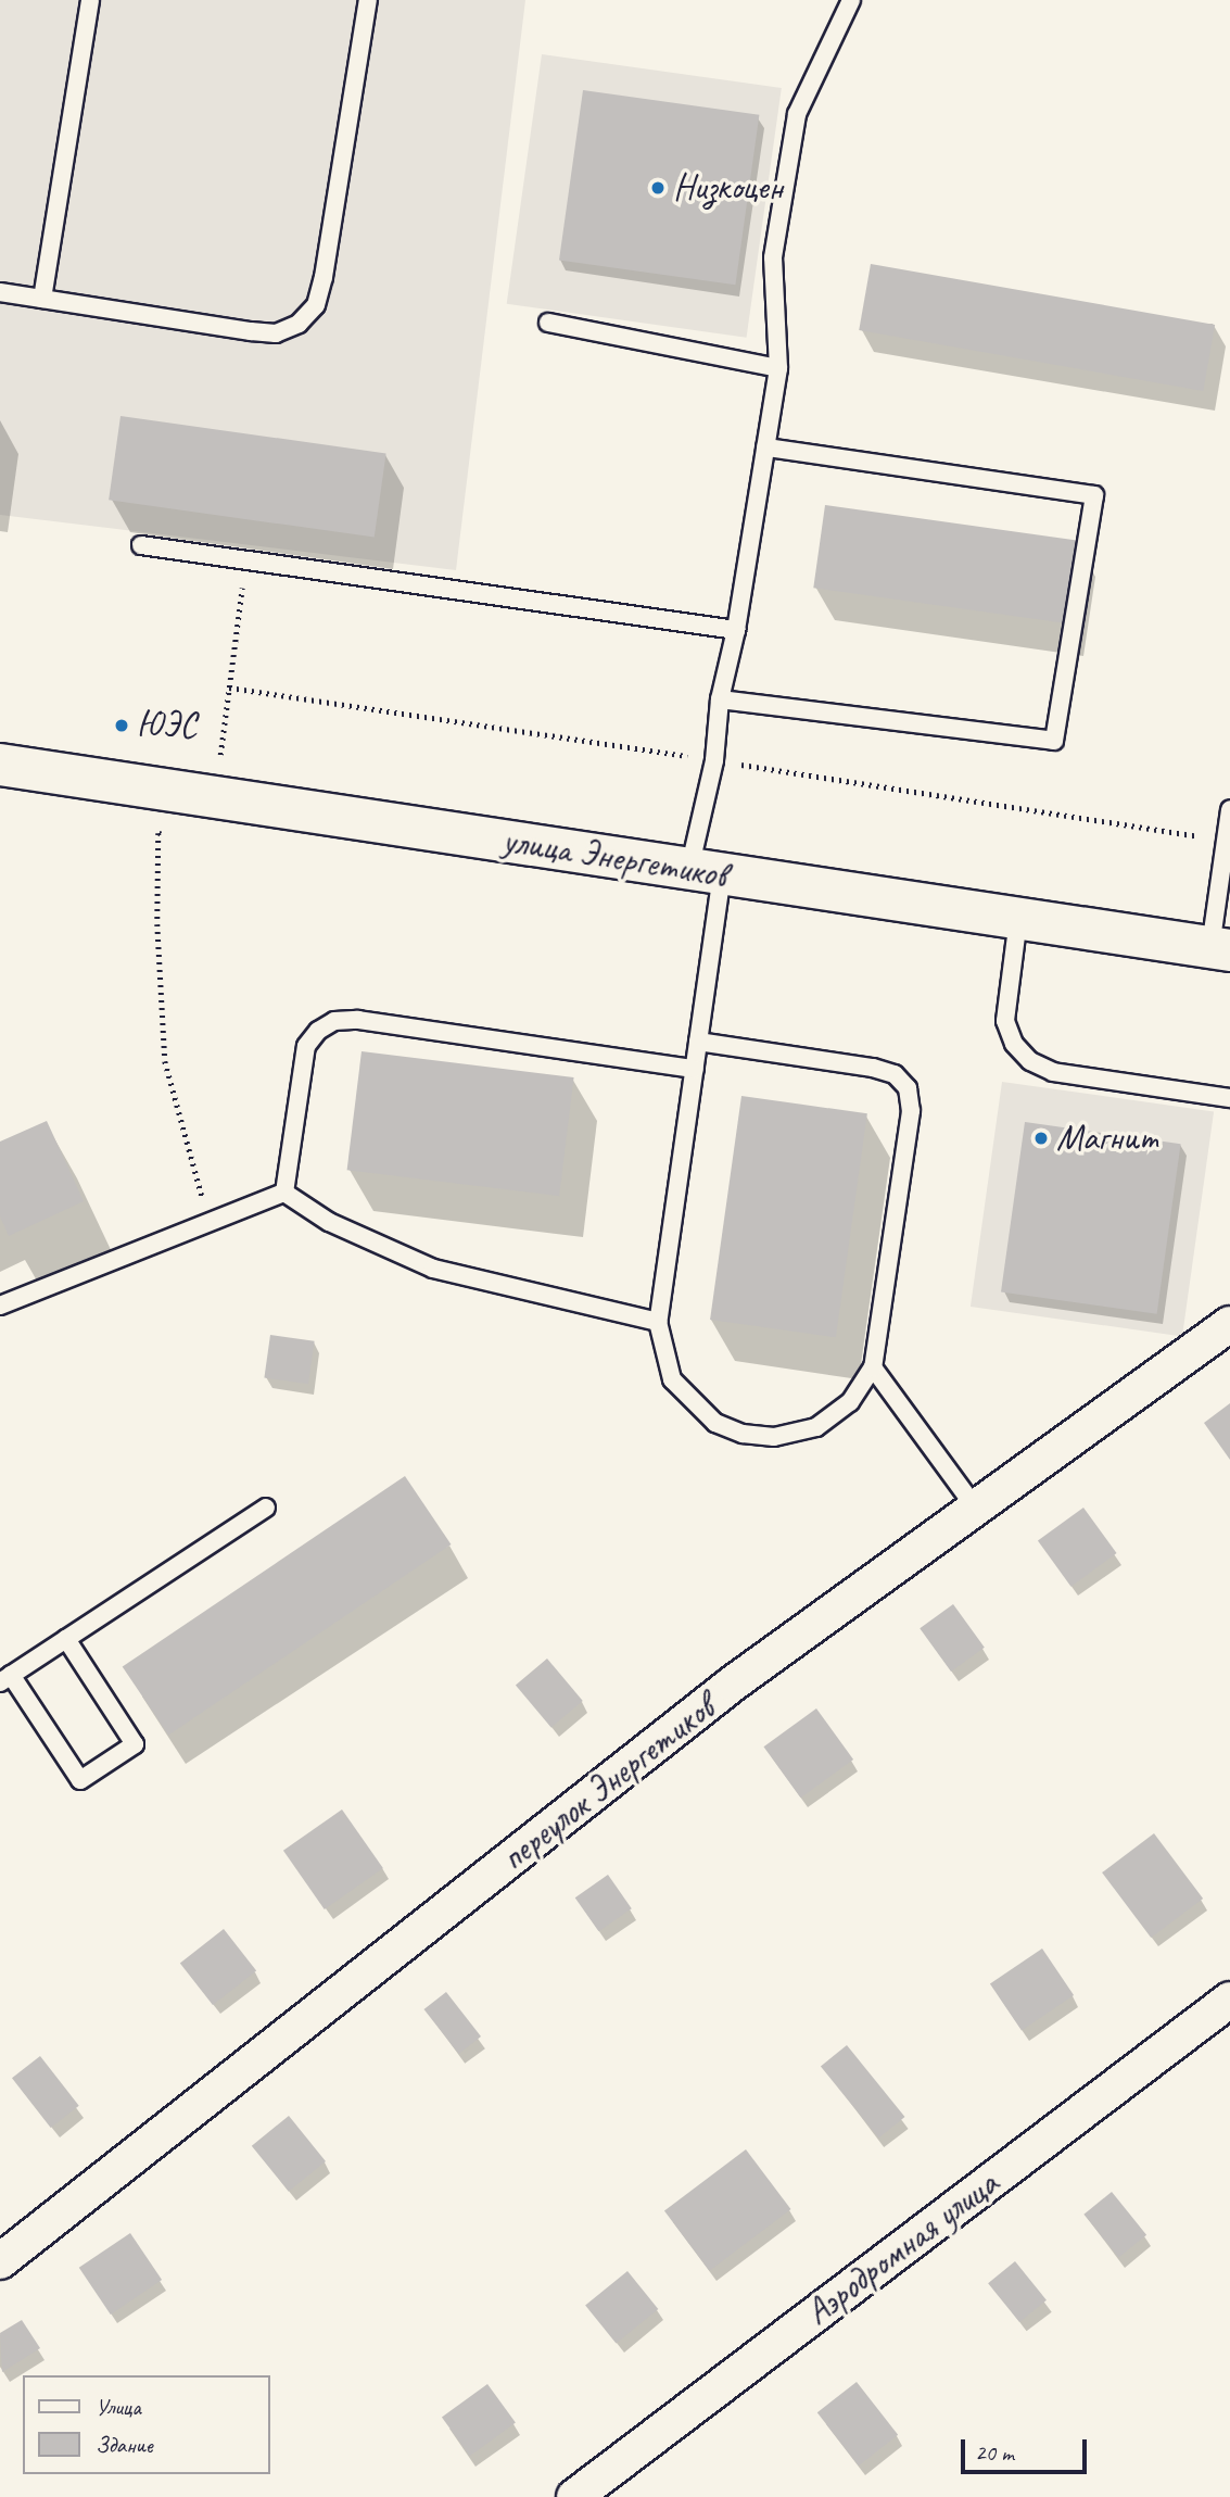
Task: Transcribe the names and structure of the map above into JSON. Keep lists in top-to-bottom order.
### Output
{
  "streets": {
    "street": ["улица Энергетиков", "переулок Энергетиков", "Аэродромная улица"]
  },
  "places": ["Низкоцен", "ЮЭС", "Магнит"],
  "legend": ["Улица", "Здание"],
  "scale_bar": "20 m"
}
